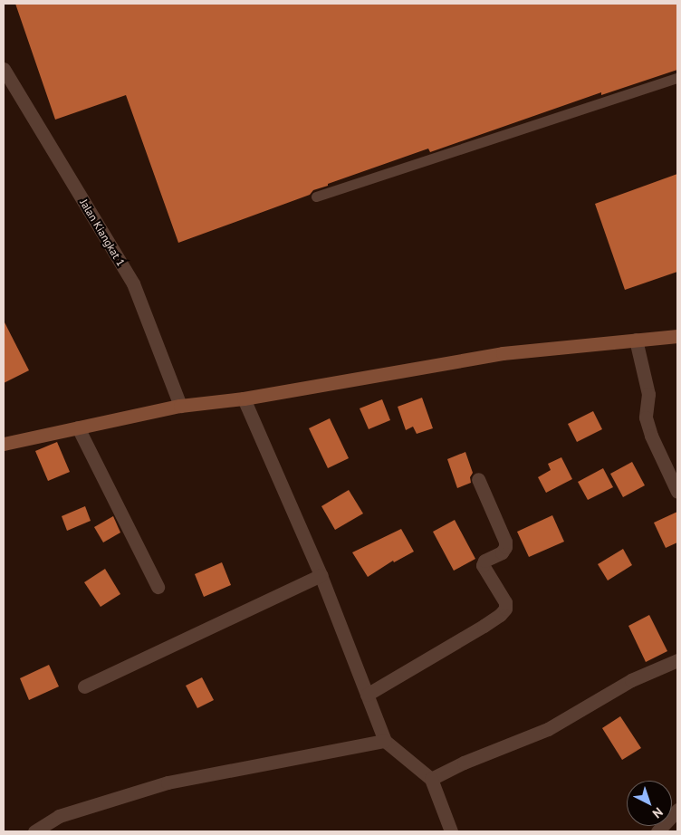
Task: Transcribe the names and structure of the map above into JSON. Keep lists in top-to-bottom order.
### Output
{
  "streets": {
    "street": ["Jalan Kiangkat 1"]
  },
  "north": "bottom right"
}
